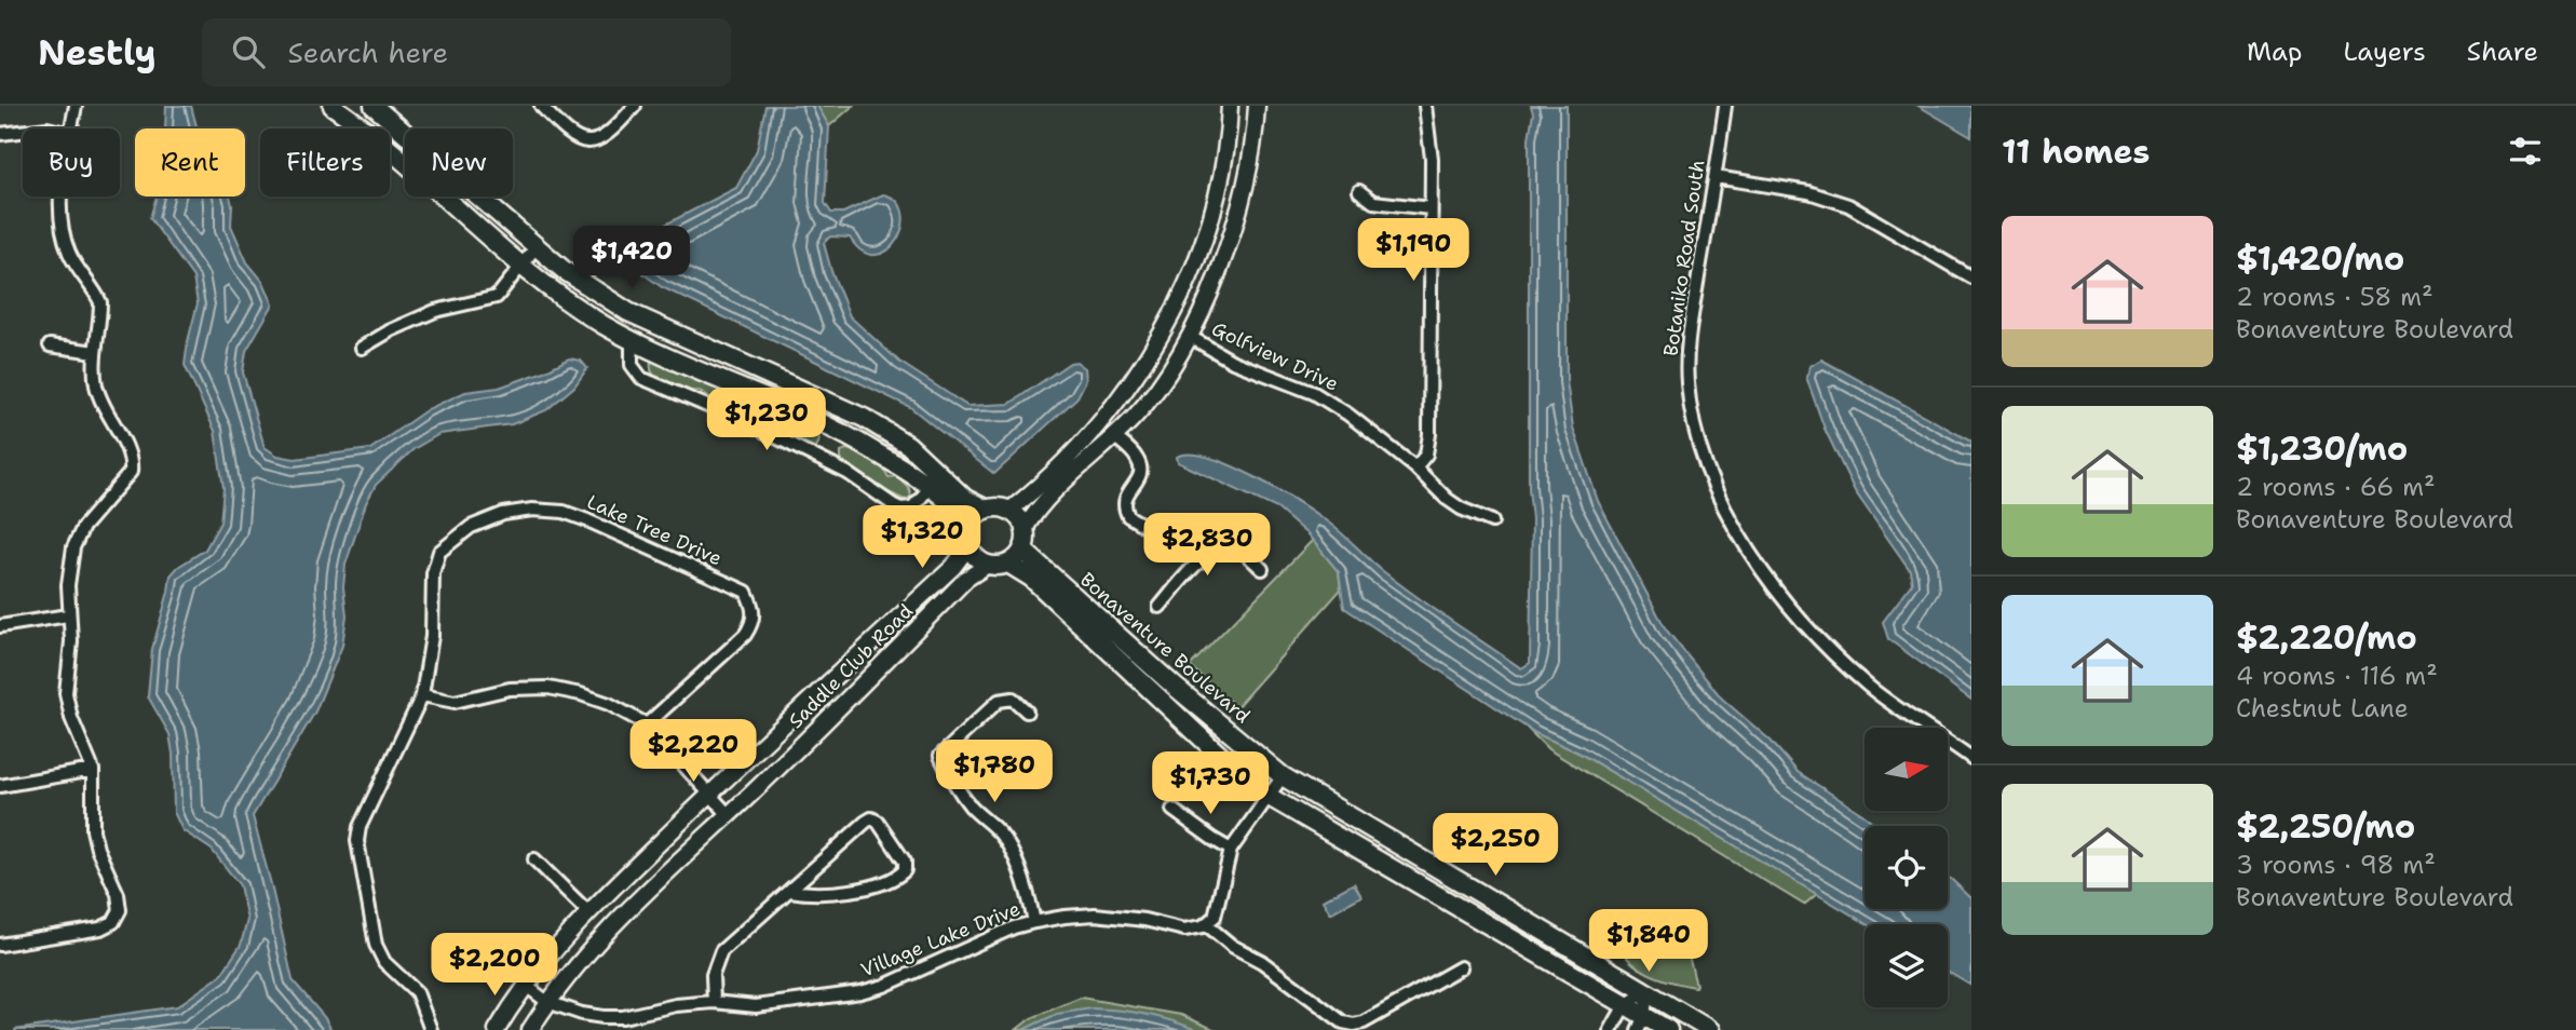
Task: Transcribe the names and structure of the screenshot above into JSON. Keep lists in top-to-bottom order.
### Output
{
  "streets": {
    "main road": ["Bonaventure Boulevard"],
    "street": [
      "Botaniko Road South",
      "Golfview Drive",
      "Lake Tree Drive",
      "Saddle Club Road",
      "Village Lake Drive"
    ]
  },
  "crossings": [
    ["Bonaventure Boulevard", "Saddle Club Road"],
    ["Saddle Club Road", "Village Lake Drive"]
  ],
  "north": "right",
  "page": {
    "header": "Nestly",
    "search": "Search here",
    "nav": ["Map", "Layers", "Share"],
    "heading": "11 homes",
    "chip": [
      "Buy",
      "Rent",
      "Filters",
      "New"
    ],
    "list": [
      {
        "name": "$1,420/mo",
        "note": "2 rooms · 58 m² · Bonaventure Boulevard"
      },
      {
        "name": "$1,230/mo",
        "note": "2 rooms · 66 m² · Bonaventure Boulevard"
      },
      {
        "name": "$2,220/mo",
        "note": "4 rooms · 116 m² · Chestnut Lane"
      },
      {
        "name": "$2,250/mo",
        "note": "3 rooms · 98 m² · Bonaventure Boulevard"
      }
    ],
    "price": [
      "$1,190",
      "$1,420",
      "$1,230",
      "$1,320",
      "$2,830",
      "$2,220",
      "$1,780",
      "$1,730",
      "$2,250",
      "$1,840",
      "$2,200"
    ]
  }
}
